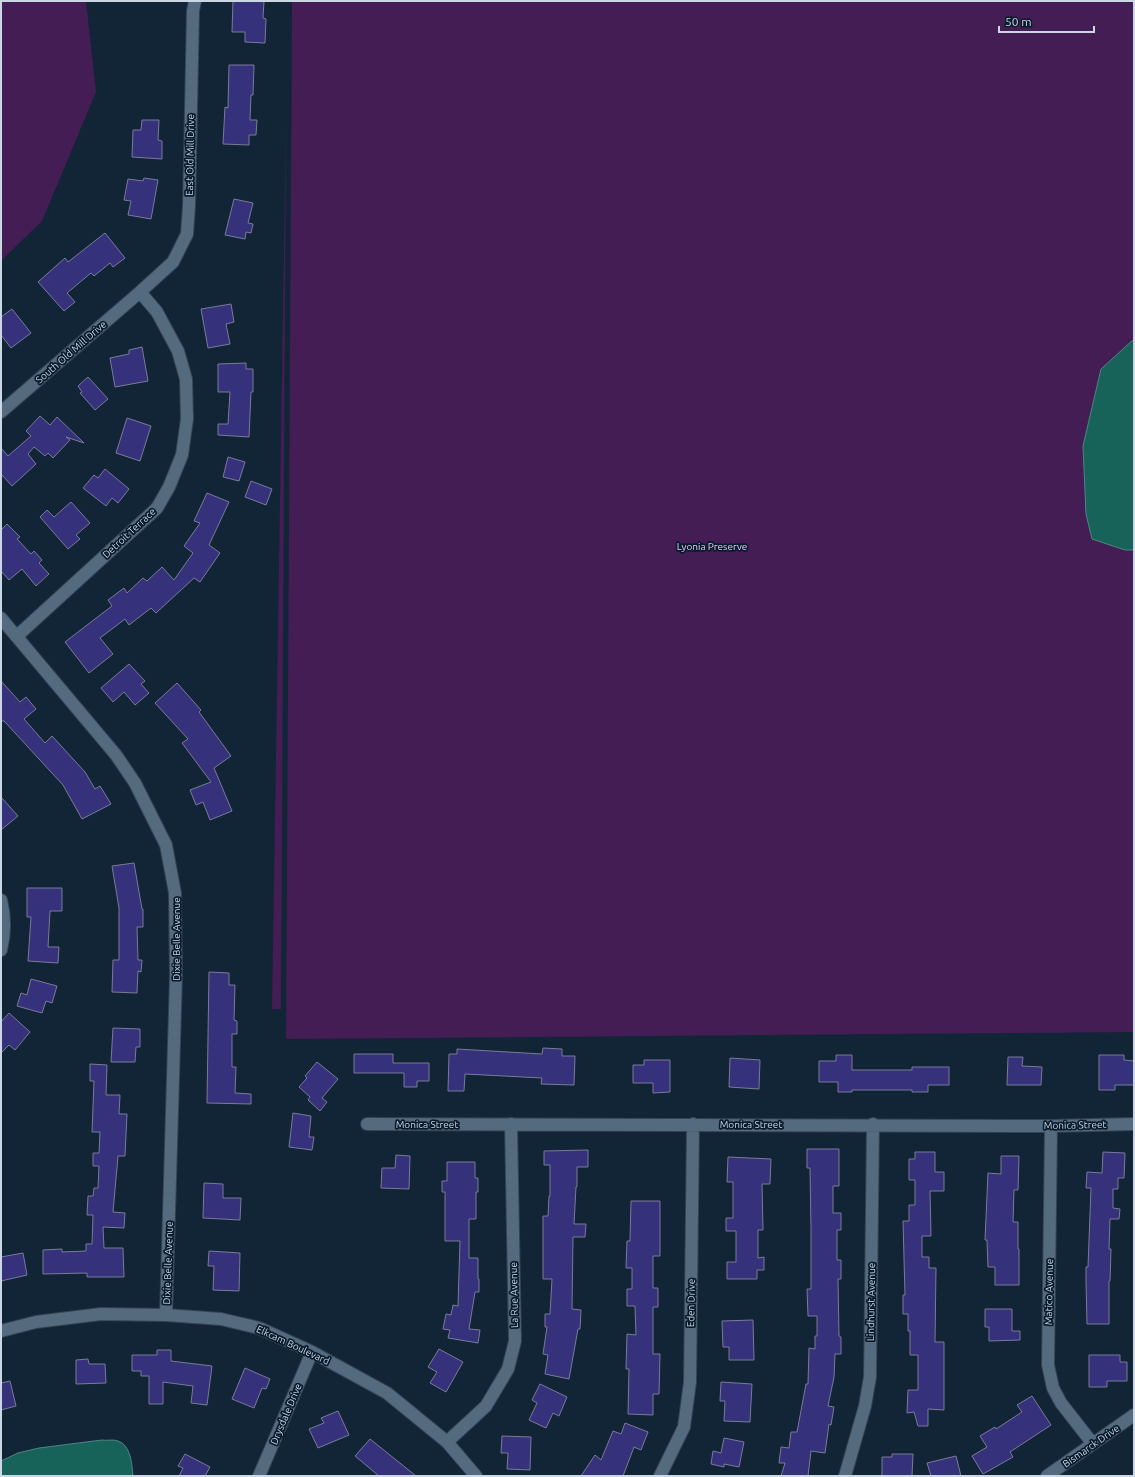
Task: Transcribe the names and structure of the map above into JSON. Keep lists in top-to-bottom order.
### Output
{
  "streets": {
    "street": [
      "East Old Mill Drive",
      "South Old Mill Drive",
      "Detroit Terrace",
      "Dixie Belle Avenue",
      "Monica Street",
      "Matico Avenue",
      "La Rue Avenue",
      "Lindhurst Avenue",
      "Eden Drive",
      "Elkcam Boulevard",
      "Drysdale Drive",
      "Bismarck Drive"
    ]
  },
  "crossings": [
    ["East Old Mill Drive", "South Old Mill Drive"],
    ["East Old Mill Drive", "Detroit Terrace"],
    ["South Old Mill Drive", "Detroit Terrace"],
    ["Detroit Terrace", "Dixie Belle Avenue"],
    ["Dixie Belle Avenue", "Elkcam Boulevard"],
    ["Monica Street", "Matico Avenue"],
    ["Monica Street", "La Rue Avenue"],
    ["Monica Street", "Lindhurst Avenue"],
    ["Monica Street", "Eden Drive"],
    ["Matico Avenue", "Bismarck Drive"],
    ["La Rue Avenue", "Elkcam Boulevard"],
    ["Elkcam Boulevard", "Drysdale Drive"]
  ],
  "parks": ["Lyonia Preserve"],
  "scale_bar": "50 m"
}
